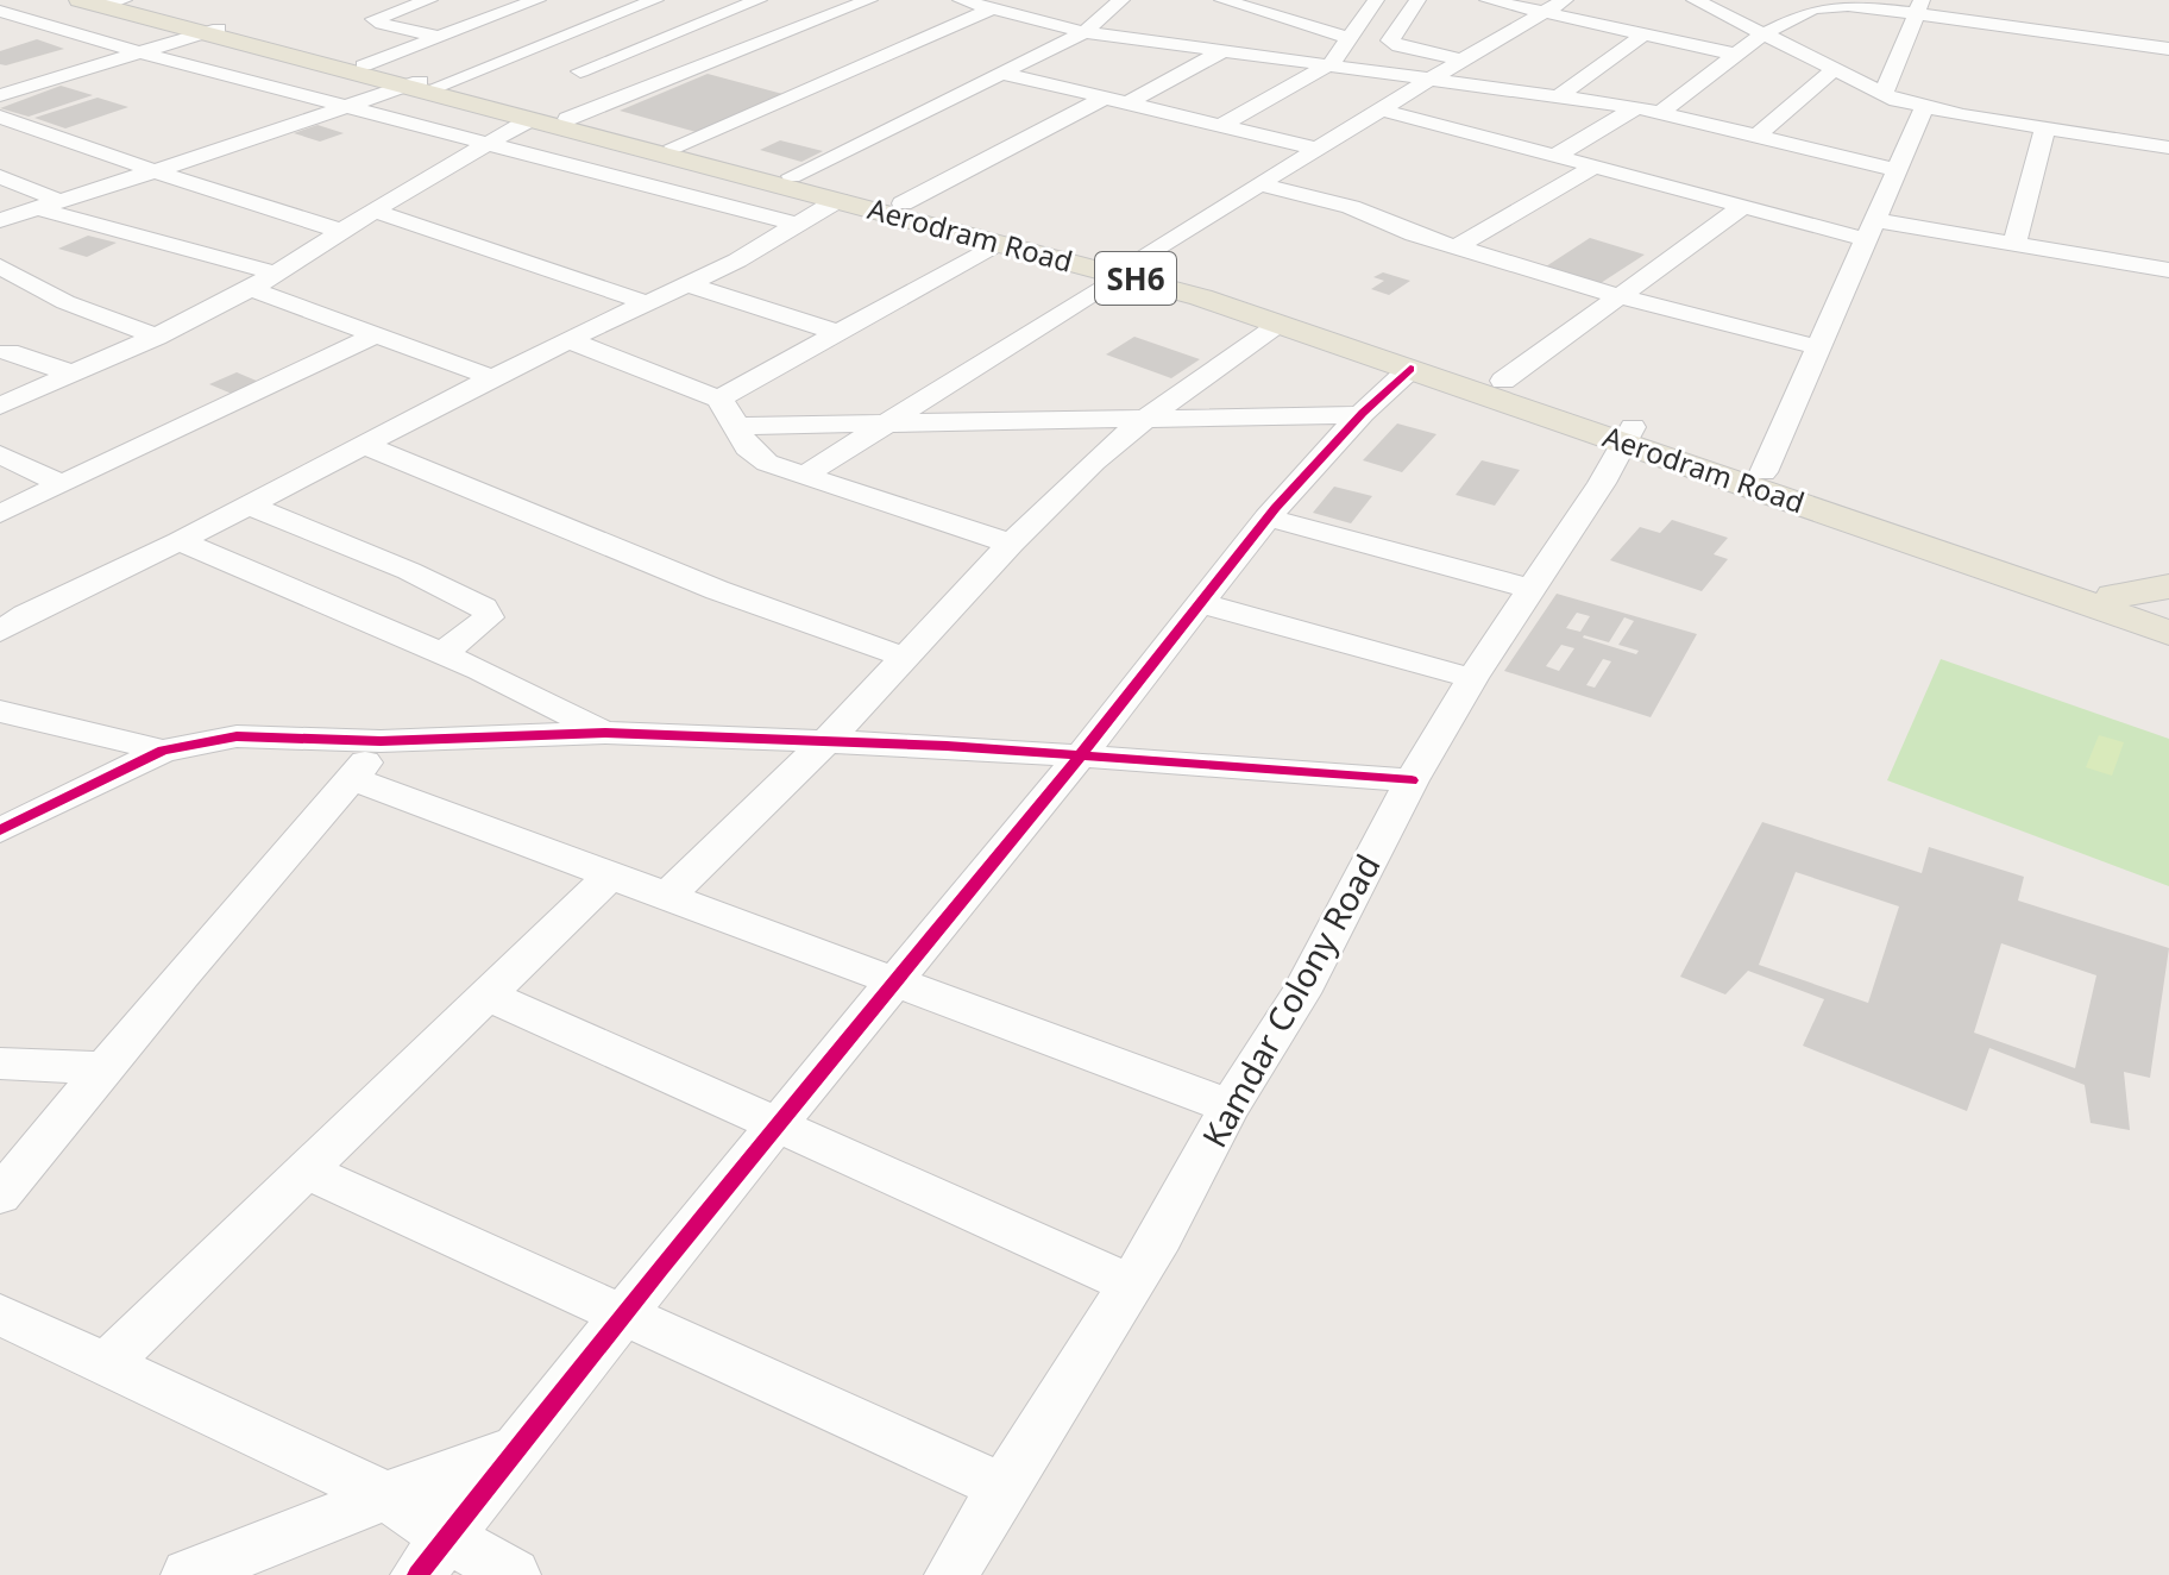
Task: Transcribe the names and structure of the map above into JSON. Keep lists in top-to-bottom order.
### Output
{
  "streets": {
    "main road": ["Aerodram Road", "SH6"],
    "street": ["Kamdar Colony Road"]
  },
  "crossings": [
    ["Aerodram Road", "Kamdar Colony Road"]
  ]
}
